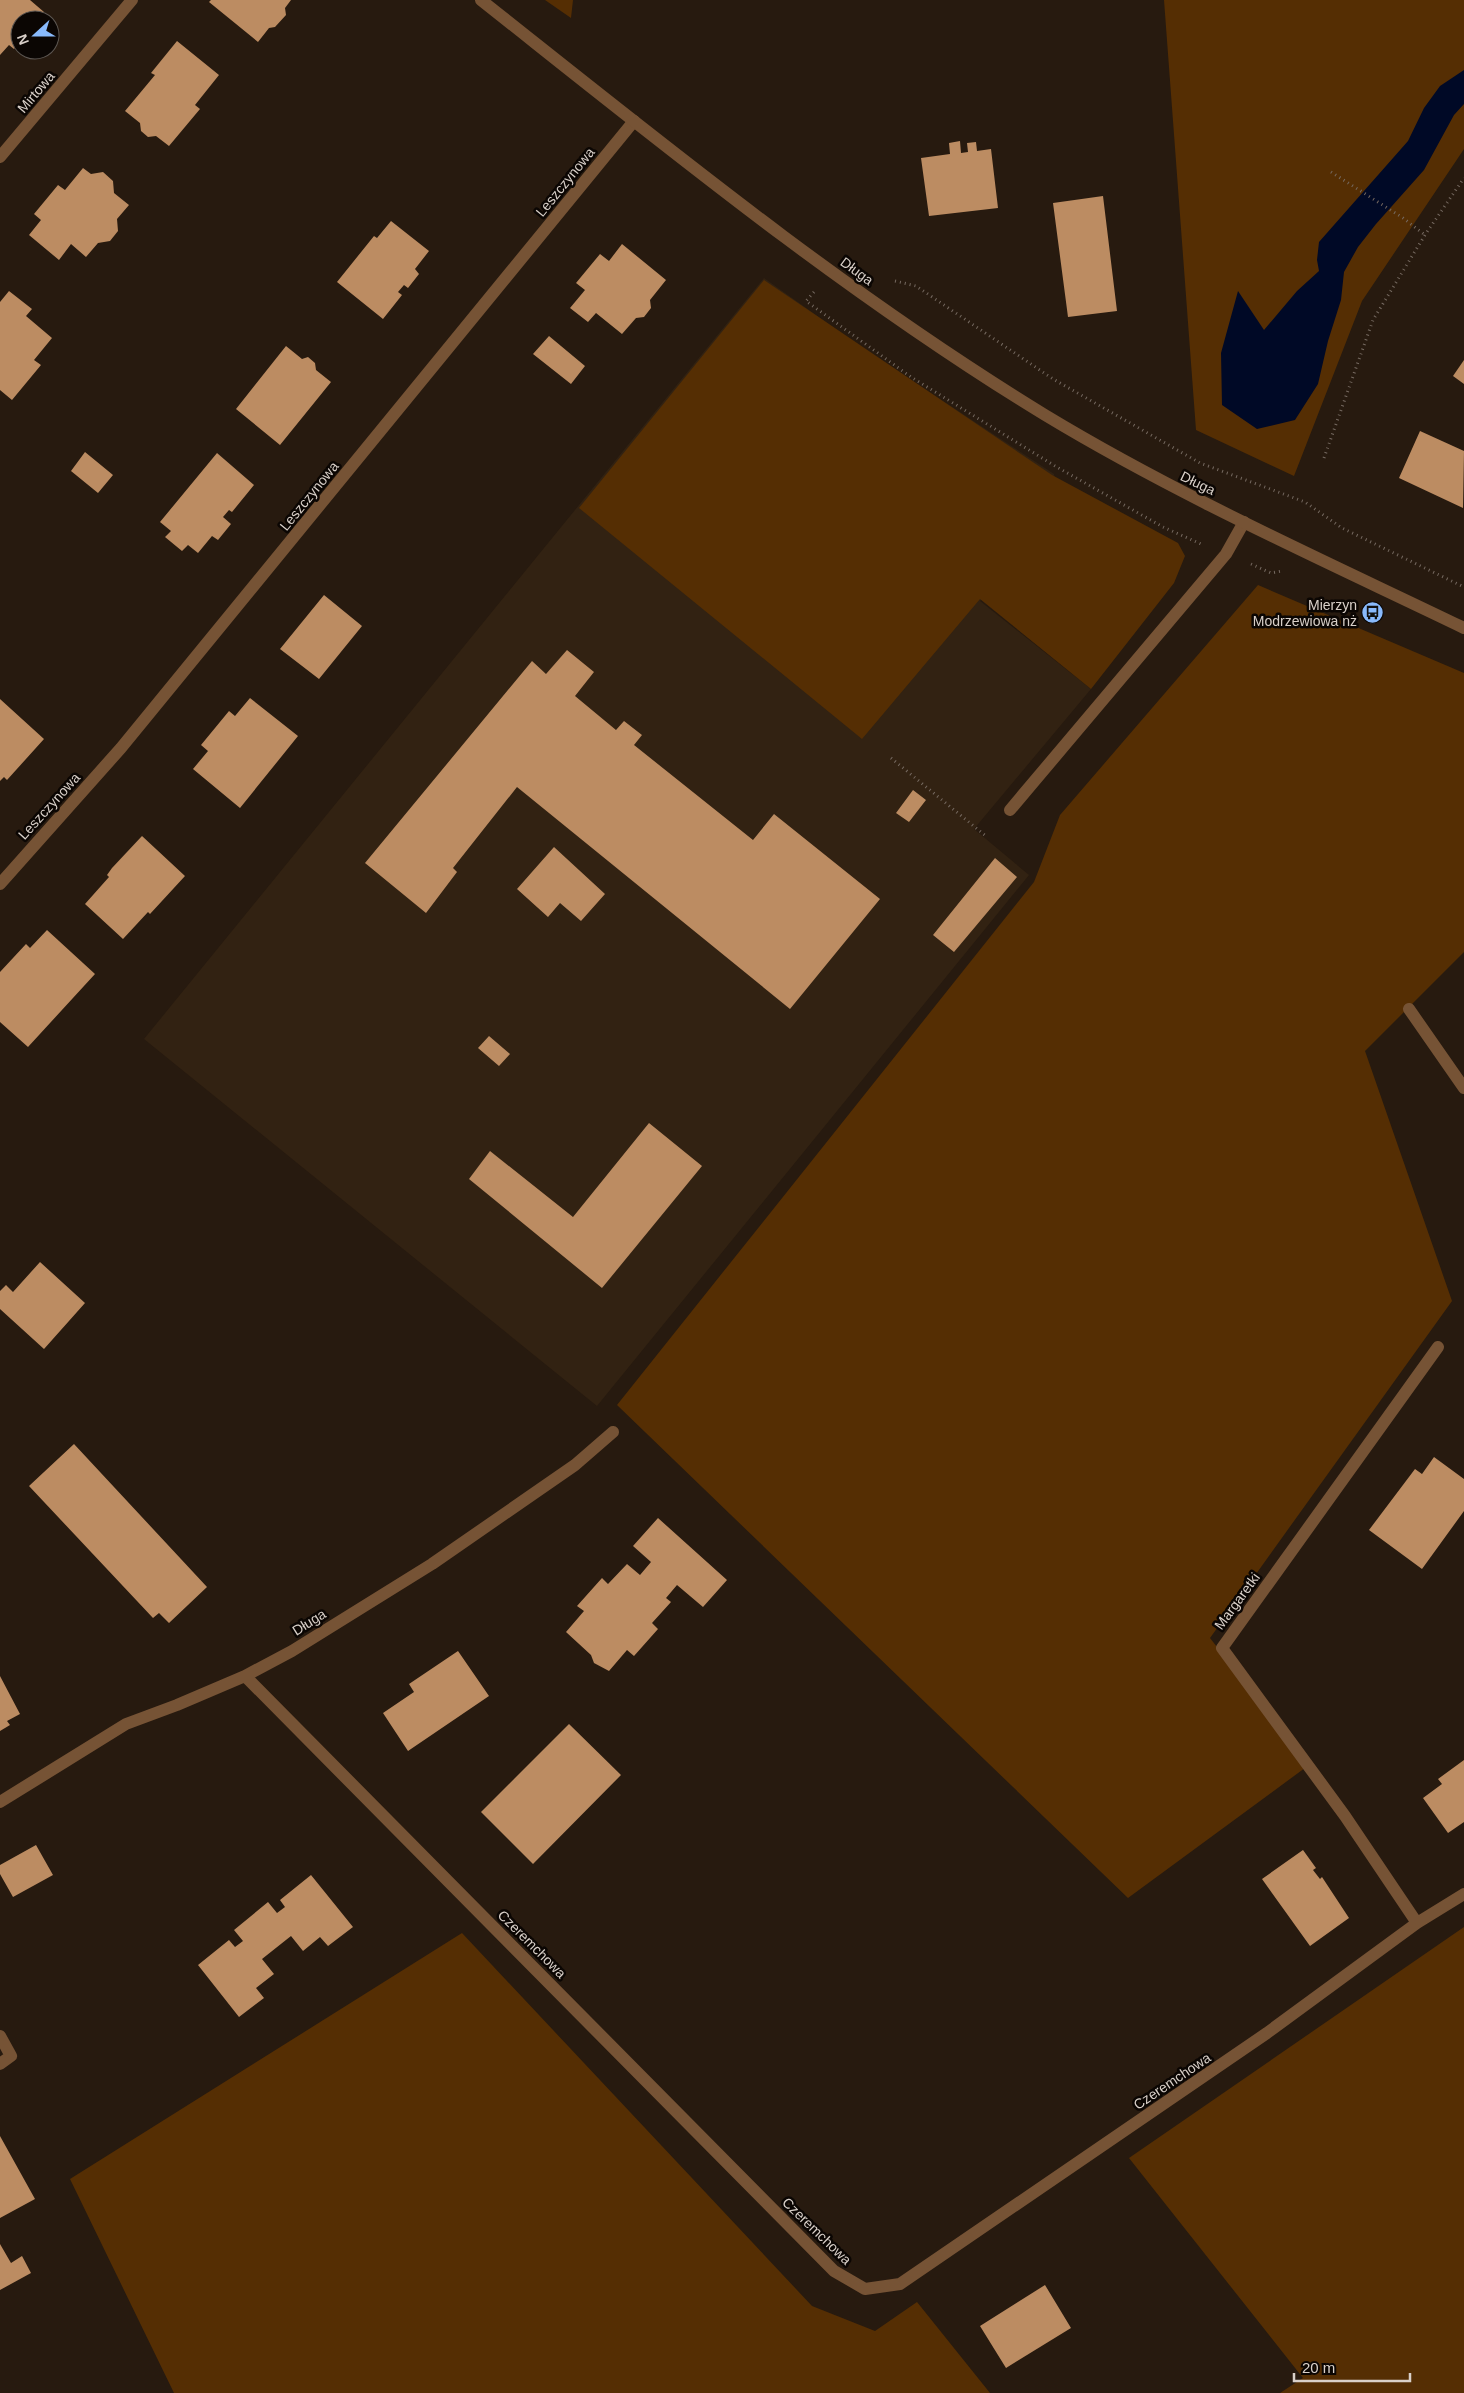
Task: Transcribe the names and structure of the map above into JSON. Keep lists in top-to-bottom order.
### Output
{
  "streets": {
    "street": [
      "Mirtowa",
      "Leszczynowa",
      "Długa",
      "Margaretki",
      "Czeremchowa"
    ]
  },
  "crossings": [
    ["Leszczynowa", "Długa"],
    ["Długa", "Czeremchowa"],
    ["Margaretki", "Czeremchowa"]
  ],
  "places": {
    "bus stop": ["Mierzyn Modrzewiowa nż"]
  },
  "scale_bar": "20 m",
  "north": "left"
}
